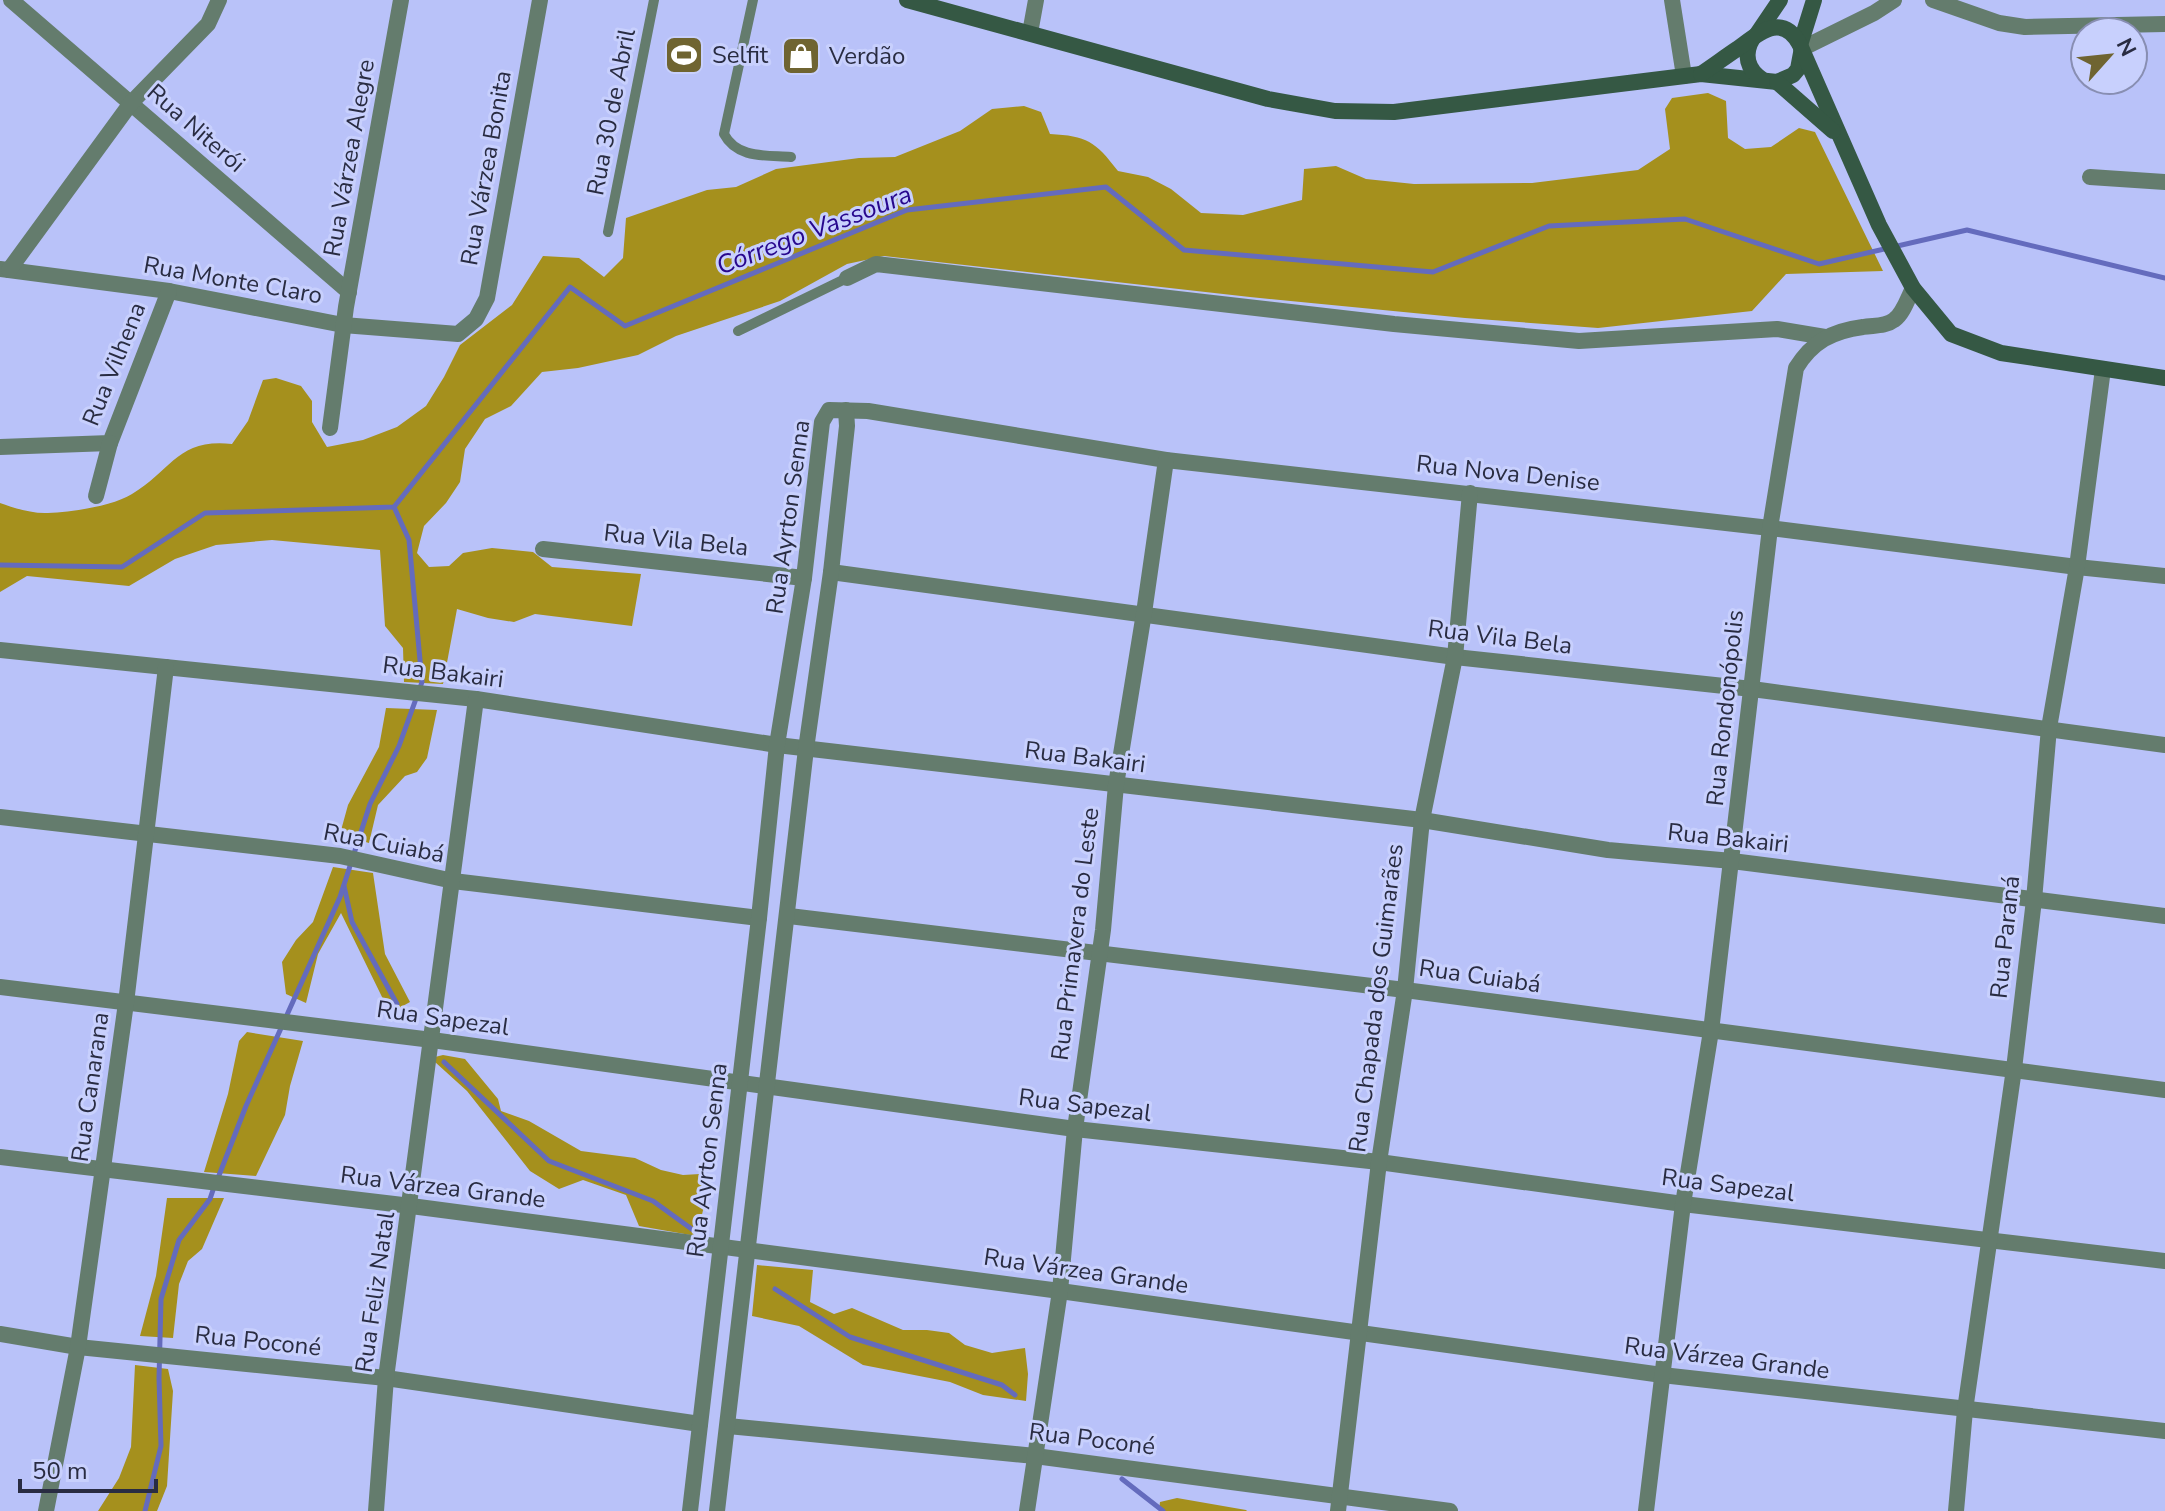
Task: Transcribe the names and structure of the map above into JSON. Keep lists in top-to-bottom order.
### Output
{
  "streets": {
    "street": [
      "Rua Niterói",
      "Rua Várzea Alegre",
      "Rua Várzea Bonita",
      "Rua Monte Claro",
      "Rua Vilhena",
      "Rua Nova Denise",
      "Rua Ayrton Senna",
      "Rua Vila Bela",
      "Rua Bakairi",
      "Rua Rondonópolis",
      "Rua Cuiabá",
      "Rua Primavera do Leste",
      "Rua Paraná",
      "Rua Chapada dos Guimarães",
      "Rua Sapezal",
      "Rua Canarana",
      "Rua Várzea Grande",
      "Rua Feliz Natal",
      "Rua Poconé"
    ],
    "lane": ["Rua 30 de Abril"]
  },
  "crossings": [
    ["Rua Niterói", "Rua Várzea Alegre"],
    ["Rua Várzea Alegre", "Rua Monte Claro"],
    ["Rua Várzea Bonita", "Rua Monte Claro"],
    ["Rua Monte Claro", "Rua Vilhena"],
    ["Rua Nova Denise", "Rua Ayrton Senna"],
    ["Rua Nova Denise", "Rua Rondonópolis"],
    ["Rua Nova Denise", "Rua Primavera do Leste"],
    ["Rua Nova Denise", "Rua Paraná"],
    ["Rua Nova Denise", "Rua Chapada dos Guimarães"],
    ["Rua Ayrton Senna", "Rua Vila Bela"],
    ["Rua Ayrton Senna", "Rua Bakairi"],
    ["Rua Ayrton Senna", "Rua Cuiabá"],
    ["Rua Ayrton Senna", "Rua Sapezal"],
    ["Rua Ayrton Senna", "Rua Várzea Grande"],
    ["Rua Ayrton Senna", "Rua Poconé"],
    ["Rua Vila Bela", "Rua Rondonópolis"],
    ["Rua Vila Bela", "Rua Primavera do Leste"],
    ["Rua Vila Bela", "Rua Paraná"],
    ["Rua Vila Bela", "Rua Chapada dos Guimarães"],
    ["Rua Bakairi", "Rua Rondonópolis"],
    ["Rua Bakairi", "Rua Primavera do Leste"],
    ["Rua Bakairi", "Rua Paraná"],
    ["Rua Bakairi", "Rua Chapada dos Guimarães"],
    ["Rua Bakairi", "Rua Canarana"],
    ["Rua Bakairi", "Rua Feliz Natal"],
    ["Rua Rondonópolis", "Rua Cuiabá"],
    ["Rua Rondonópolis", "Rua Sapezal"],
    ["Rua Cuiabá", "Rua Primavera do Leste"],
    ["Rua Cuiabá", "Rua Paraná"],
    ["Rua Cuiabá", "Rua Chapada dos Guimarães"],
    ["Rua Cuiabá", "Rua Canarana"],
    ["Rua Cuiabá", "Rua Feliz Natal"],
    ["Rua Primavera do Leste", "Rua Sapezal"],
    ["Rua Primavera do Leste", "Rua Várzea Grande"],
    ["Rua Primavera do Leste", "Rua Poconé"],
    ["Rua Paraná", "Rua Sapezal"],
    ["Rua Paraná", "Rua Várzea Grande"],
    ["Rua Chapada dos Guimarães", "Rua Sapezal"],
    ["Rua Chapada dos Guimarães", "Rua Várzea Grande"],
    ["Rua Chapada dos Guimarães", "Rua Poconé"],
    ["Rua Sapezal", "Rua Canarana"],
    ["Rua Sapezal", "Rua Feliz Natal"],
    ["Rua Canarana", "Rua Várzea Grande"],
    ["Rua Canarana", "Rua Poconé"],
    ["Rua Várzea Grande", "Rua Feliz Natal"],
    ["Rua Feliz Natal", "Rua Poconé"]
  ],
  "water": ["Córrego Vassoura"],
  "places": {
    "sports": ["Selfit"],
    "shop": ["Verdão"]
  },
  "scale_bar": "50 m",
  "north": "top right"
}
